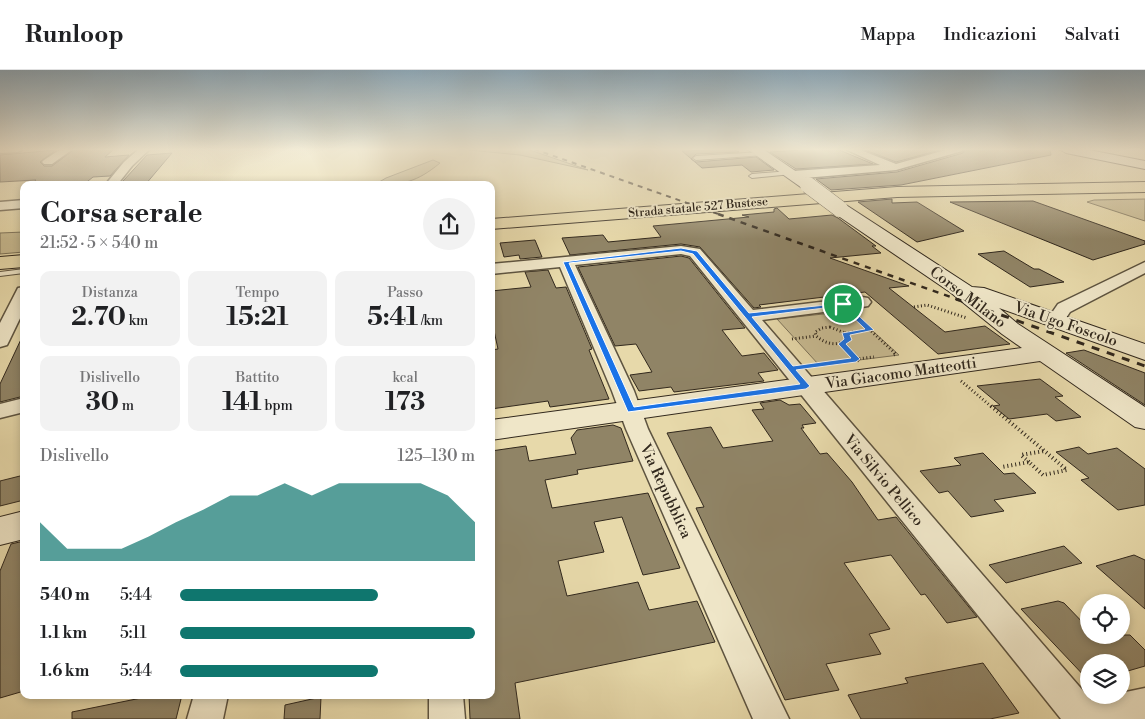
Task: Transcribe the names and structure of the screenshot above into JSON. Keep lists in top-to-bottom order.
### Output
{
  "streets": {
    "main road": ["Strada statale 527 Bustese"],
    "street": [
      "Corso Milano",
      "Via Ugo Foscolo",
      "Via Giacomo Matteotti",
      "Via Silvio Pellico",
      "Via Repubblica"
    ]
  },
  "crossings": [
    ["Corso Milano", "Via Ugo Foscolo"],
    ["Corso Milano", "Via Giacomo Matteotti"],
    ["Via Giacomo Matteotti", "Via Silvio Pellico"],
    ["Via Giacomo Matteotti", "Via Repubblica"],
    ["Via Silvio Pellico", "Via Repubblica"]
  ],
  "page": {
    "header": "Runloop",
    "nav": ["Mappa", "Indicazioni", "Salvati"],
    "heading": ["Corsa serale", "21:52 · 5 × 540 m"],
    "stats": [
      ["Distanza", "2.70 km"],
      ["Tempo", "15:21"],
      ["Passo", "5:41 /km"],
      ["Dislivello", "30 m"],
      ["Battito", "141 bpm"],
      ["kcal", "173"]
    ],
    "chart": ["Dislivello", "125–130 m"],
    "list": [
      {
        "name": "540 m",
        "note": "5:44"
      },
      {
        "name": "1.1 km",
        "note": "5:11"
      },
      {
        "name": "1.6 km",
        "note": "5:44"
      }
    ]
  }
}
